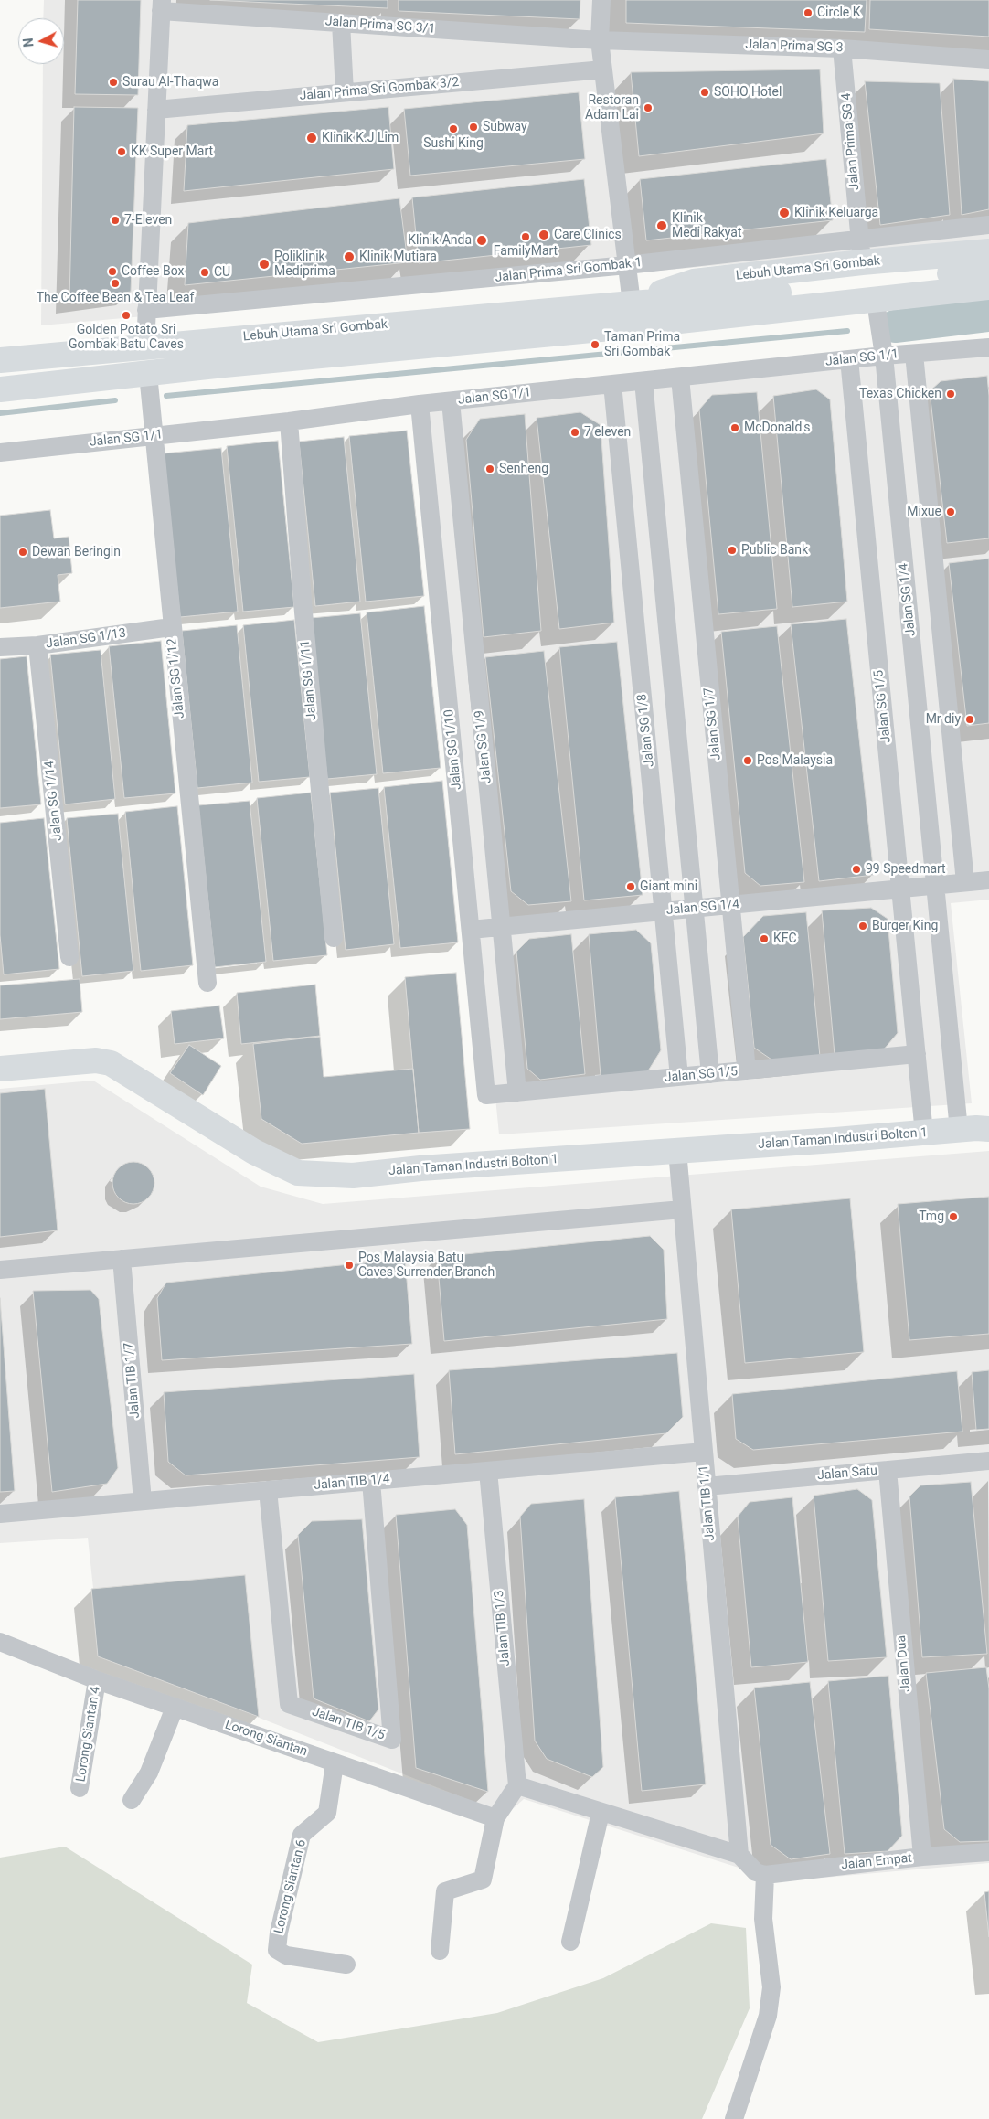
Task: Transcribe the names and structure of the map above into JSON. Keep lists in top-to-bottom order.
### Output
{
  "streets": {
    "street": [
      "Jalan Prima SG 3/1",
      "Jalan Prima SG 3",
      "Jalan Prima Sri Gombak 3/2",
      "Jalan Prima SG 4",
      "Lebuh Utama Sri Gombak",
      "Jalan Prima Sri Gombak 1",
      "Jalan SG 1/1",
      "Jalan SG 1/4",
      "Jalan SG 1/13",
      "Jalan SG 1/12",
      "Jalan SG 1/11",
      "Jalan SG 1/5",
      "Jalan SG 1/7",
      "Jalan SG 1/8",
      "Jalan SG 1/9",
      "Jalan SG 1/10",
      "Jalan SG 1/14",
      "Jalan Taman Industri Bolton 1",
      "Jalan TIB 1/7",
      "Jalan Satu",
      "Jalan TIB 1/4",
      "Jalan TIB 1/1",
      "Jalan TIB 1/3",
      "Jalan Dua",
      "Jalan TIB 1/5",
      "Lorong Siantan 4",
      "Lorong Siantan",
      "Jalan Empat",
      "Lorong Siantan 6"
    ]
  },
  "crossings": [
    ["Jalan Prima SG 3/1", "Jalan Prima SG 3"],
    ["Jalan Prima SG 3", "Jalan Prima SG 4"],
    ["Jalan Prima SG 4", "Lebuh Utama Sri Gombak"],
    ["Jalan Prima SG 4", "Jalan Prima Sri Gombak 1"],
    ["Lebuh Utama Sri Gombak", "Jalan Prima Sri Gombak 1"],
    ["Lebuh Utama Sri Gombak", "Jalan SG 1/4"],
    ["Lebuh Utama Sri Gombak", "Jalan SG 1/12"],
    ["Jalan SG 1/1", "Jalan SG 1/4"],
    ["Jalan SG 1/1", "Jalan SG 1/12"],
    ["Jalan SG 1/1", "Jalan SG 1/11"],
    ["Jalan SG 1/1", "Jalan SG 1/5"],
    ["Jalan SG 1/1", "Jalan SG 1/7"],
    ["Jalan SG 1/1", "Jalan SG 1/8"],
    ["Jalan SG 1/1", "Jalan SG 1/9"],
    ["Jalan SG 1/1", "Jalan SG 1/10"],
    ["Jalan SG 1/4", "Jalan SG 1/5"],
    ["Jalan SG 1/4", "Jalan SG 1/7"],
    ["Jalan SG 1/4", "Jalan SG 1/8"],
    ["Jalan SG 1/4", "Jalan SG 1/9"],
    ["Jalan SG 1/4", "Jalan SG 1/10"],
    ["Jalan SG 1/4", "Jalan Taman Industri Bolton 1"],
    ["Jalan SG 1/13", "Jalan SG 1/12"],
    ["Jalan SG 1/13", "Jalan SG 1/14"],
    ["Jalan SG 1/5", "Jalan SG 1/7"],
    ["Jalan SG 1/5", "Jalan SG 1/8"],
    ["Jalan SG 1/5", "Jalan SG 1/9"],
    ["Jalan SG 1/5", "Jalan SG 1/10"],
    ["Jalan SG 1/5", "Jalan Taman Industri Bolton 1"],
    ["Jalan Taman Industri Bolton 1", "Jalan TIB 1/1"],
    ["Jalan TIB 1/7", "Jalan TIB 1/4"],
    ["Jalan Satu", "Jalan TIB 1/1"],
    ["Jalan Satu", "Jalan Dua"],
    ["Jalan TIB 1/4", "Jalan TIB 1/1"],
    ["Jalan TIB 1/4", "Jalan TIB 1/3"],
    ["Jalan TIB 1/4", "Jalan TIB 1/5"],
    ["Jalan Dua", "Jalan Empat"],
    ["Lorong Siantan 4", "Lorong Siantan"],
    ["Lorong Siantan", "Lorong Siantan 6"]
  ],
  "places": [
    "Circle K",
    "Surau Al-Thaqwa",
    "SOHO Hotel",
    "Restoran Adam Lai",
    "Subway",
    "Sushi King",
    "Klinik K.J Lim",
    "KK Super Mart",
    "Klinik Keluarga",
    "7-Eleven",
    "Klinik Medi Rakyat",
    "Care Clinics",
    "FamilyMart",
    "Klinik Anda",
    "Klinik Mutiara",
    "Poliklinik Mediprima",
    "Coffee Box",
    "CU",
    "The Coffee Bean & Tea Leaf",
    "Golden Potato Sri Gombak Batu Caves",
    "Taman Prima Sri Gombak",
    "Texas Chicken",
    "McDonald's",
    "7 eleven",
    "Senheng",
    "Mixue",
    "Public Bank",
    "Dewan Beringin",
    "Mr diy",
    "Pos Malaysia",
    "99 Speedmart",
    "Giant mini",
    "Burger King",
    "KFC",
    "Tmg",
    "Pos Malaysia Batu Caves Surrender Branch"
  ],
  "north": "left"
}
